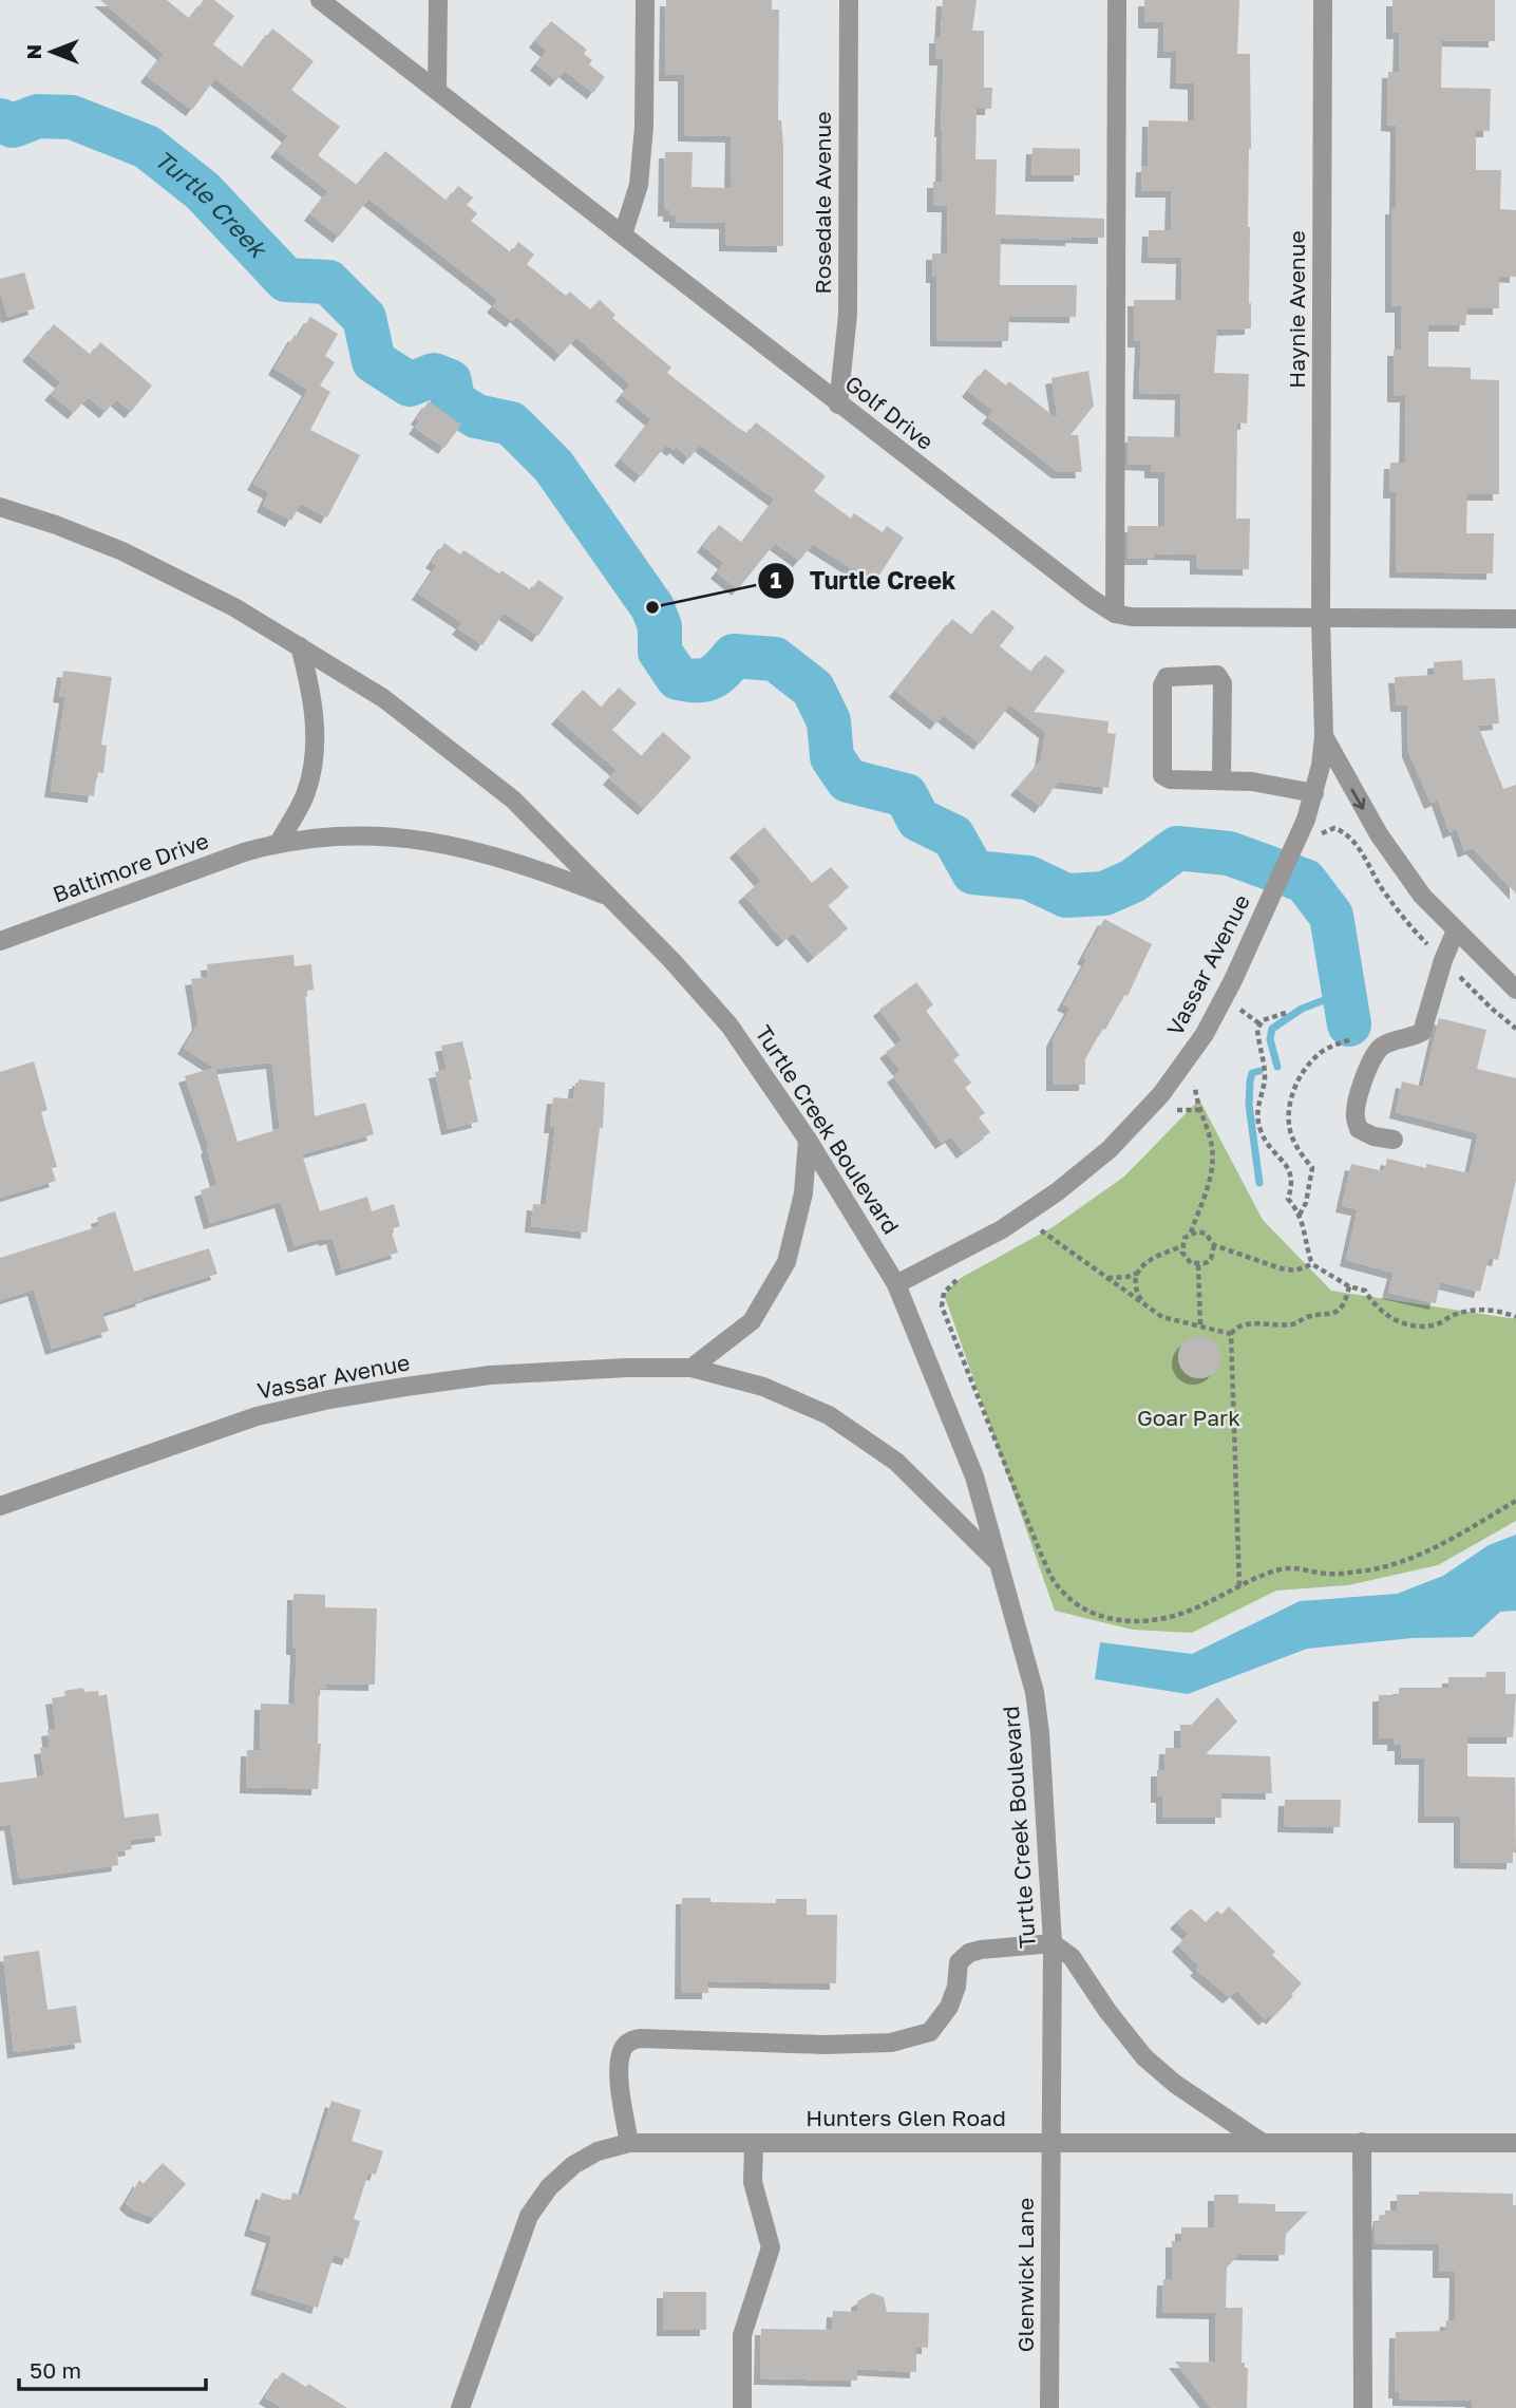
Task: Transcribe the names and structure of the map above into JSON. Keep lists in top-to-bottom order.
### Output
{
  "streets": {
    "street": [
      "Rosedale Avenue",
      "Haynie Avenue",
      "Golf Drive",
      "Baltimore Drive",
      "Vassar Avenue",
      "Turtle Creek Boulevard",
      "Hunters Glen Road",
      "Glenwick Lane"
    ]
  },
  "crossings": [
    ["Rosedale Avenue", "Golf Drive"],
    ["Haynie Avenue", "Golf Drive"],
    ["Haynie Avenue", "Vassar Avenue"],
    ["Golf Drive", "Vassar Avenue"],
    ["Baltimore Drive", "Turtle Creek Boulevard"],
    ["Vassar Avenue", "Turtle Creek Boulevard"],
    ["Turtle Creek Boulevard", "Hunters Glen Road"],
    ["Turtle Creek Boulevard", "Glenwick Lane"],
    ["Hunters Glen Road", "Glenwick Lane"]
  ],
  "water": ["Turtle Creek"],
  "parks": ["Goar Park"],
  "places": ["Turtle Creek"],
  "scale_bar": "50 m",
  "north": "left"
}
